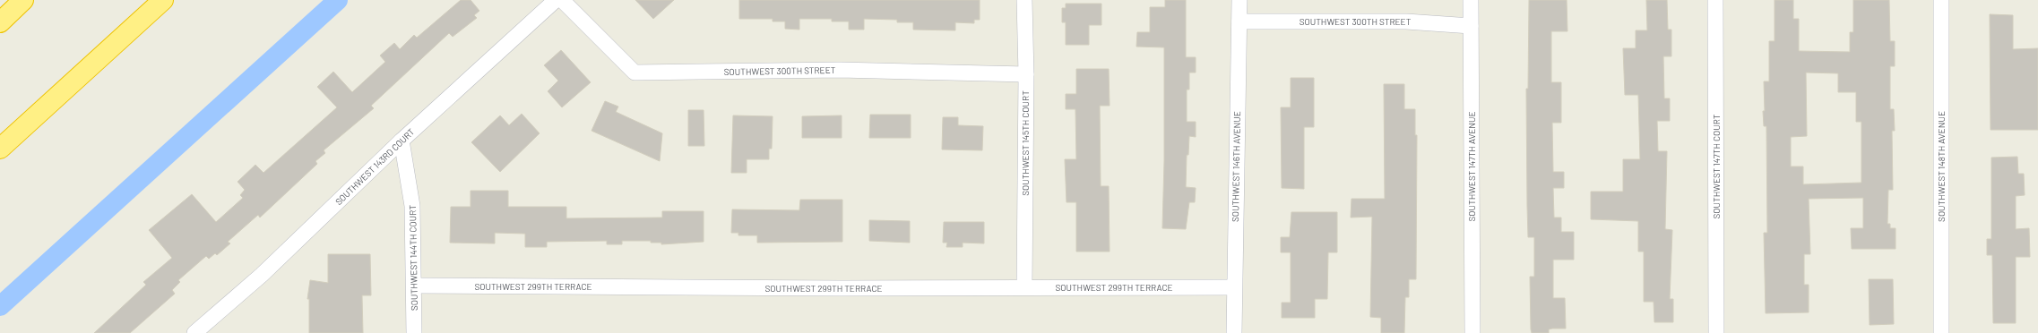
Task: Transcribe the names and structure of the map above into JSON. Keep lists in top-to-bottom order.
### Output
{
  "streets": {
    "street": [
      "SOUTHWEST 300TH STREET",
      "SOUTHWEST 145TH COURT",
      "SOUTHWEST 143RD COURT",
      "SOUTHWEST 146TH AVENUE",
      "SOUTHWEST 147TH AVENUE",
      "SOUTHWEST 147TH COURT",
      "SOUTHWEST 148TH AVENUE",
      "SOUTHWEST 144TH COURT",
      "SOUTHWEST 299TH TERRACE"
    ]
  },
  "crossings": [
    ["SOUTHWEST 300TH STREET", "SOUTHWEST 145TH COURT"],
    ["SOUTHWEST 300TH STREET", "SOUTHWEST 146TH AVENUE"],
    ["SOUTHWEST 300TH STREET", "SOUTHWEST 147TH AVENUE"],
    ["SOUTHWEST 145TH COURT", "SOUTHWEST 299TH TERRACE"],
    ["SOUTHWEST 143RD COURT", "SOUTHWEST 144TH COURT"],
    ["SOUTHWEST 146TH AVENUE", "SOUTHWEST 299TH TERRACE"],
    ["SOUTHWEST 144TH COURT", "SOUTHWEST 299TH TERRACE"]
  ]
}
